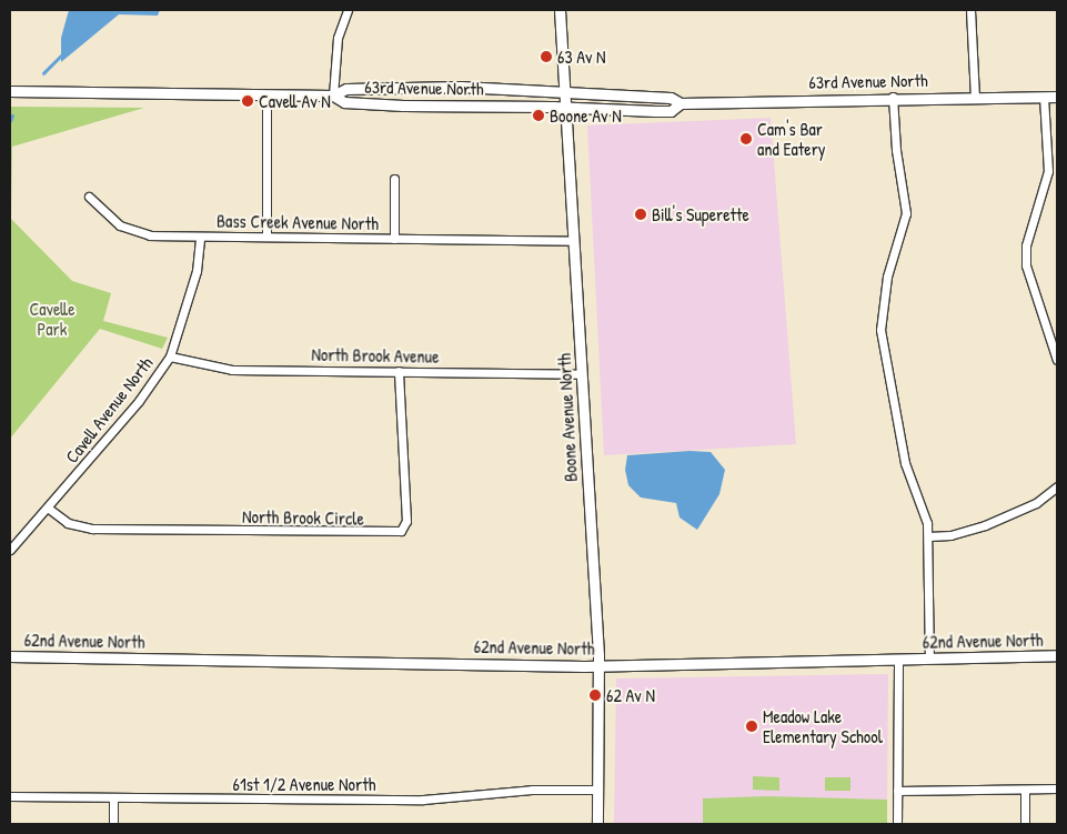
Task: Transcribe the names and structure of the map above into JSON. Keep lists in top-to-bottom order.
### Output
{
  "streets": {
    "street": [
      "63rd Avenue North",
      "Bass Creek Avenue North",
      "North Brook Avenue",
      "Cavell Avenue North",
      "Boone Avenue North",
      "North Brook Circle",
      "62nd Avenue North",
      "61st 1/2 Avenue North"
    ]
  },
  "crossings": [
    ["63rd Avenue North", "Boone Avenue North"],
    ["Bass Creek Avenue North", "Cavell Avenue North"],
    ["Bass Creek Avenue North", "Boone Avenue North"],
    ["North Brook Avenue", "Cavell Avenue North"],
    ["North Brook Avenue", "Boone Avenue North"],
    ["North Brook Avenue", "North Brook Circle"],
    ["Cavell Avenue North", "North Brook Circle"],
    ["Boone Avenue North", "62nd Avenue North"],
    ["Boone Avenue North", "61st 1/2 Avenue North"]
  ],
  "parks": ["Cavelle Park"],
  "places": [
    "63 Av N",
    "Cavell Av N",
    "Boone Av N",
    "Cam's Bar and Eatery",
    "Bill's Superette",
    "62 Av N",
    "Meadow Lake Elementary School"
  ]
}
